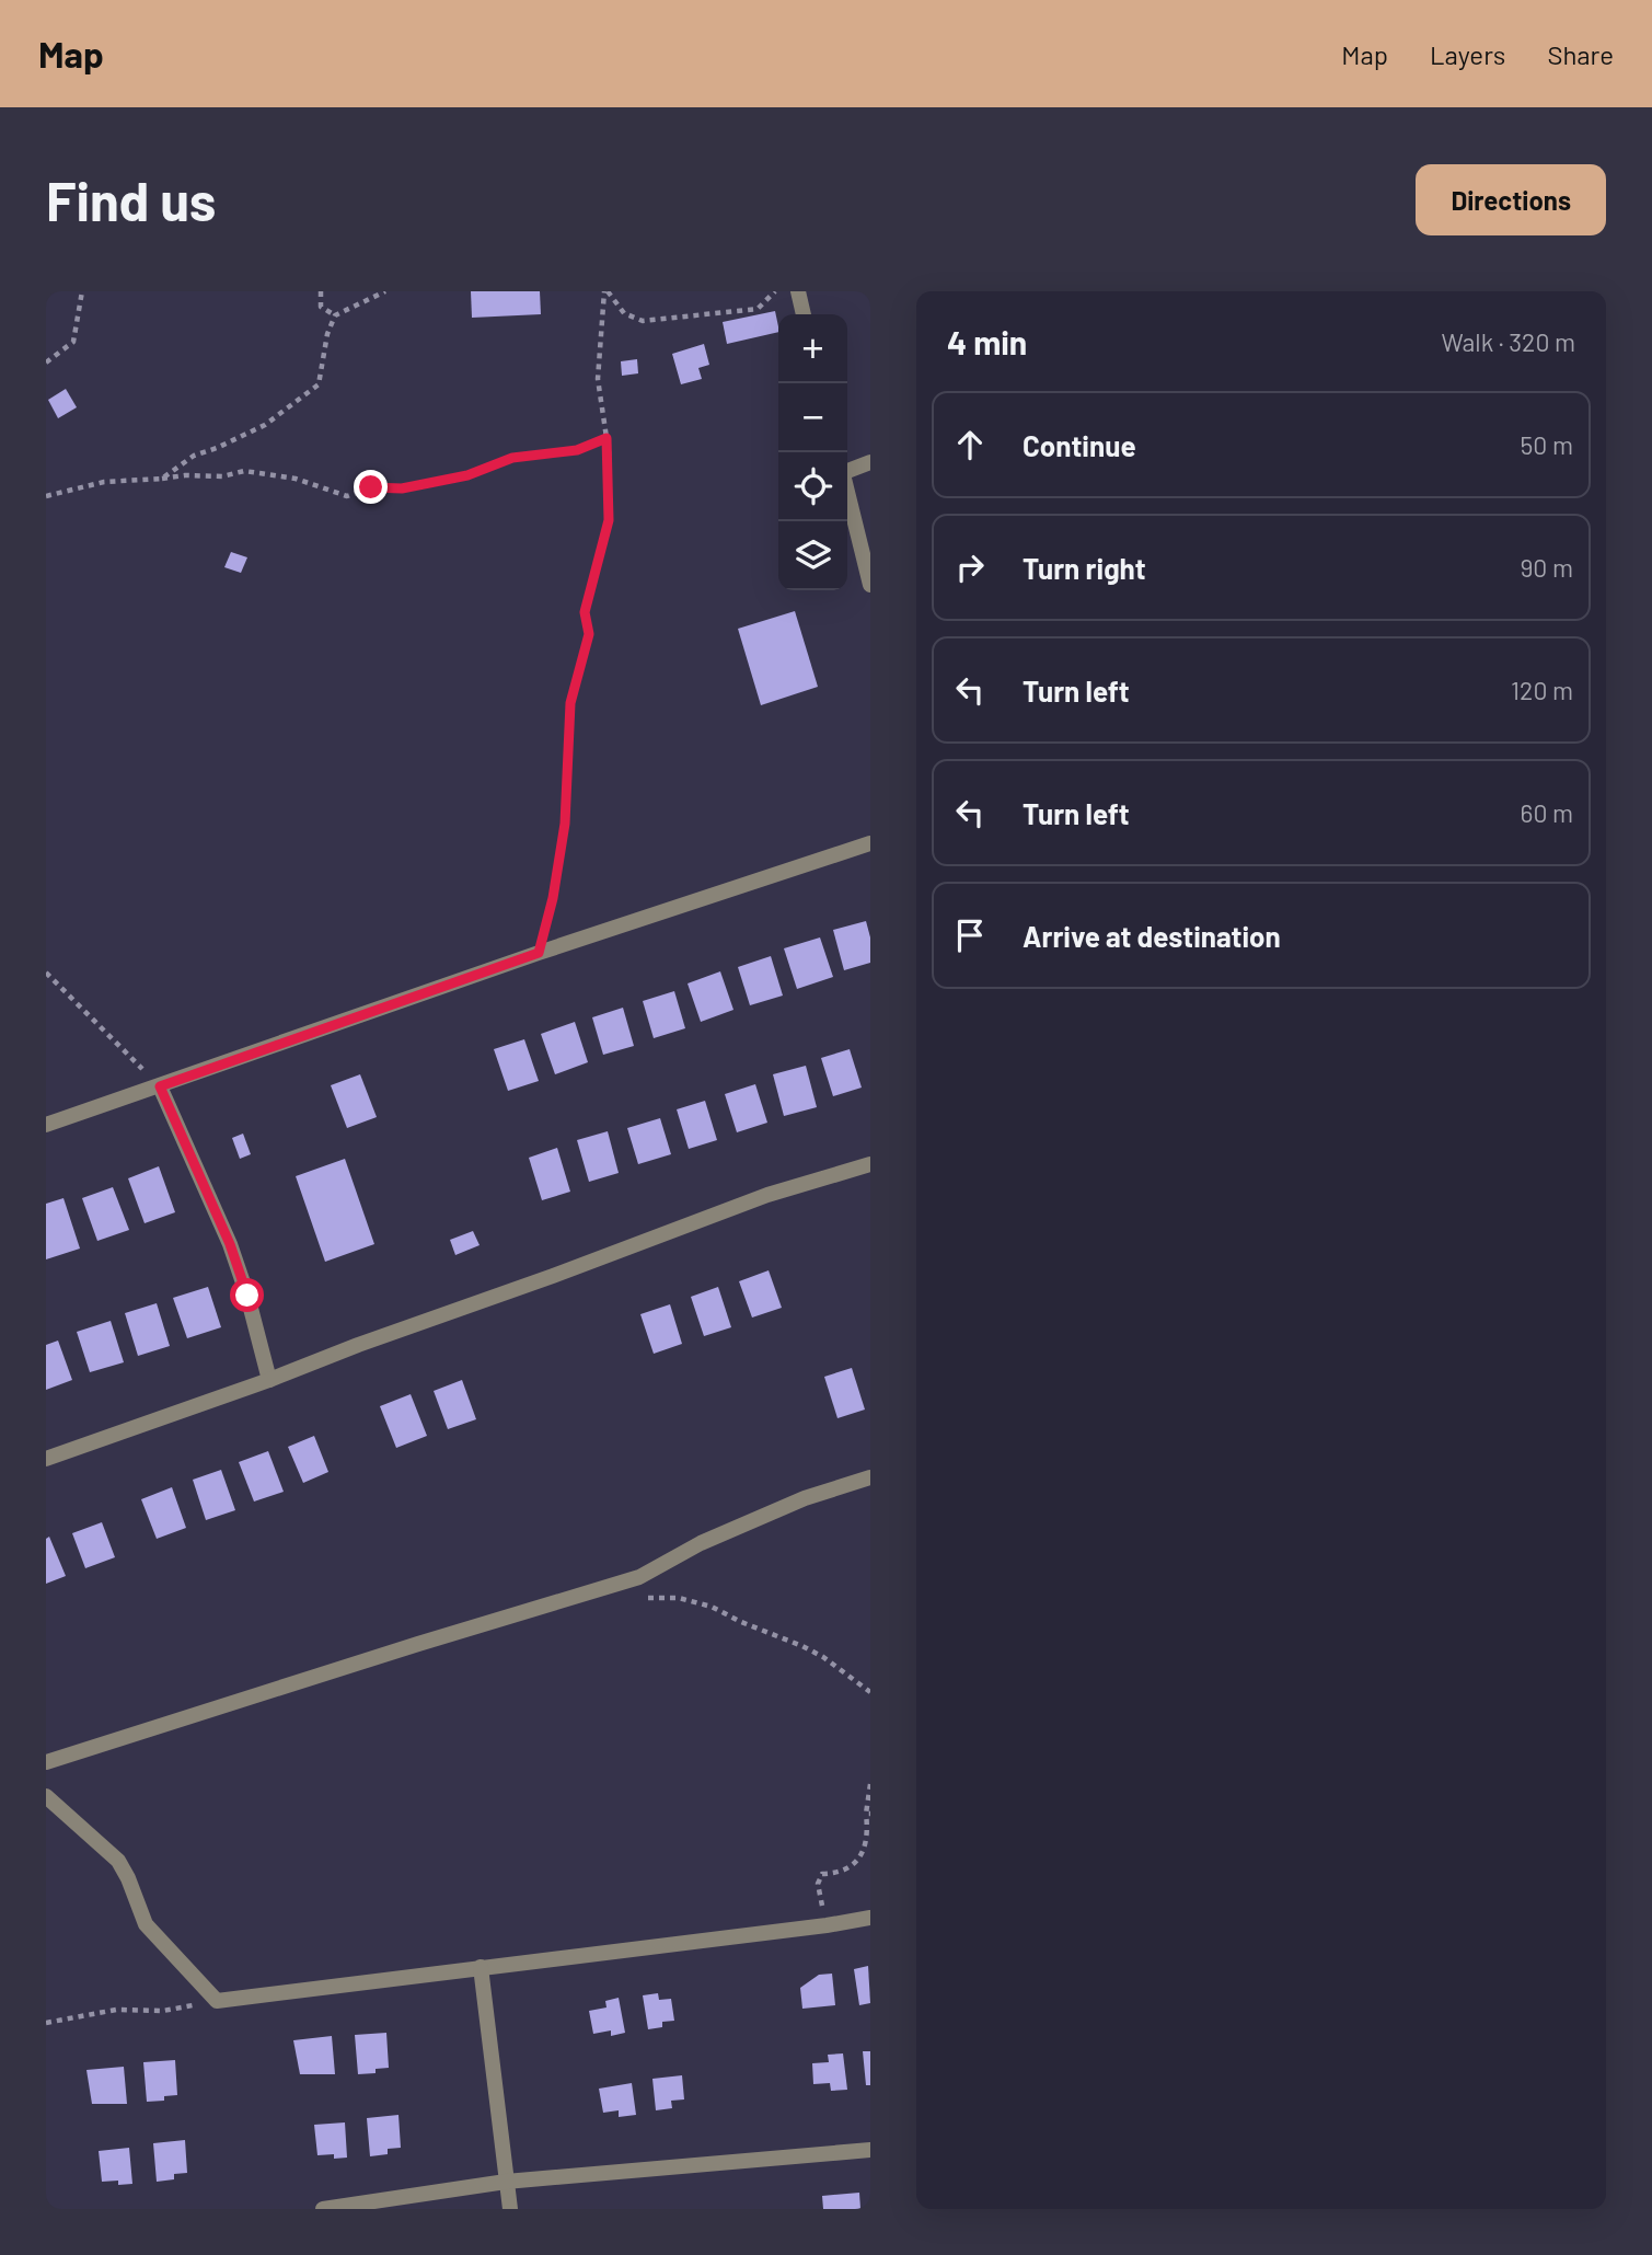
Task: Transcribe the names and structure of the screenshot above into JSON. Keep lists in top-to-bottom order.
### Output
{
  "page": {
    "header": "Map",
    "nav": ["Map", "Layers", "Share"],
    "buttons": "Directions",
    "title": "Find us",
    "heading": ["4 min", "Walk · 320 m"],
    "map_buttons": ["+", "−"],
    "list": [
      ["Continue", "50 m"],
      ["Turn right", "90 m"],
      ["Turn left", "120 m"],
      ["Turn left", "60 m"],
      "Arrive at destination"
    ]
  }
}
